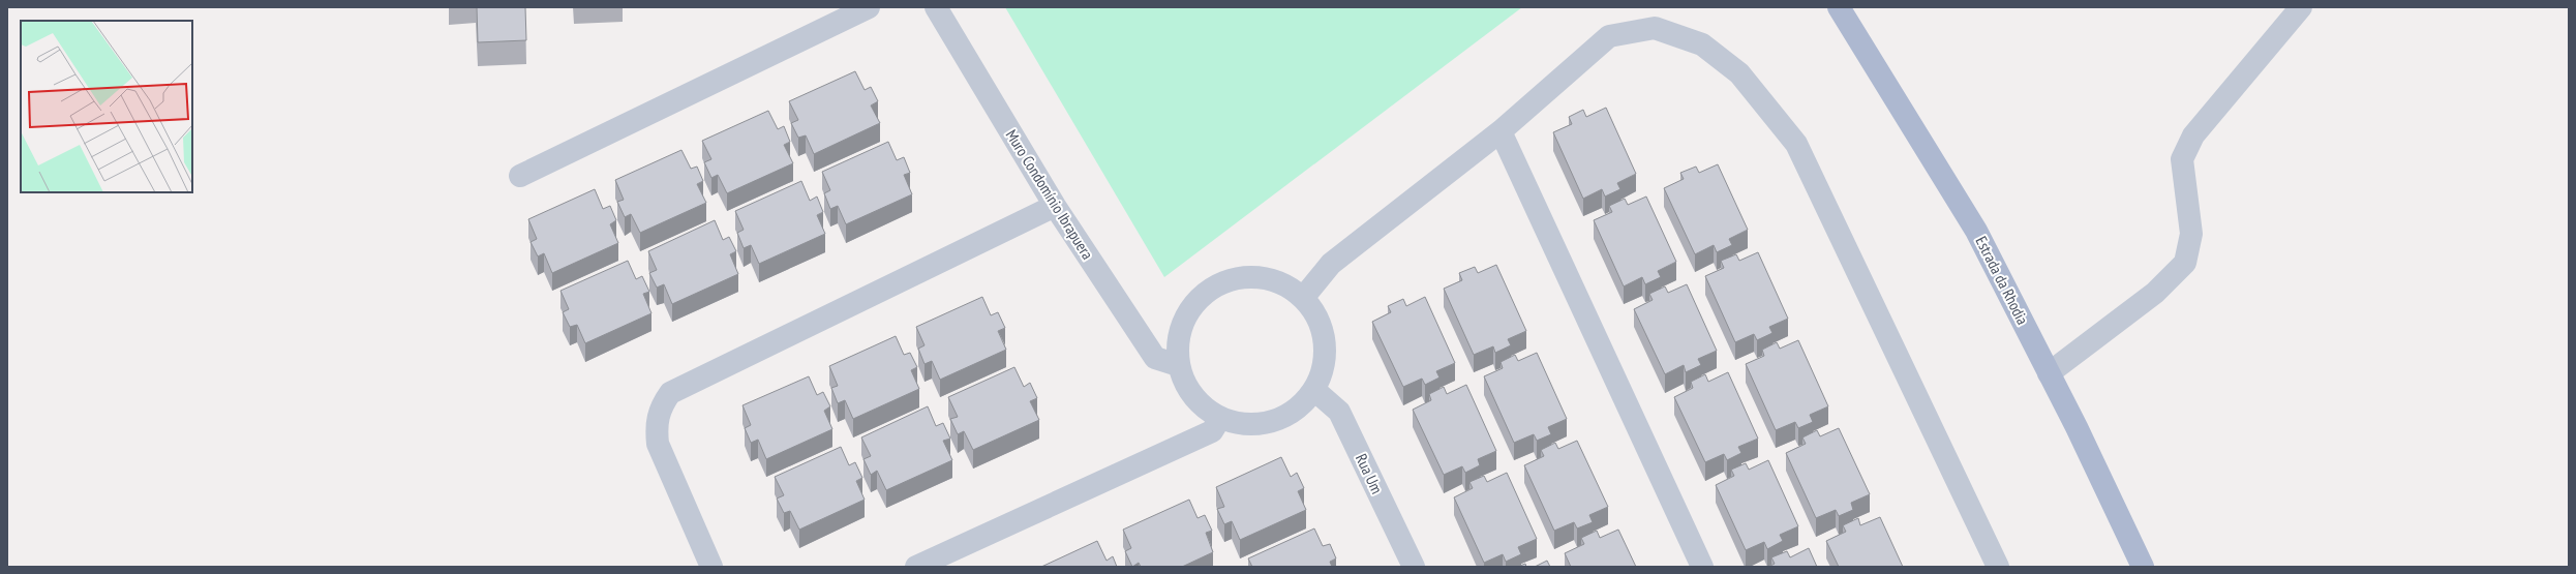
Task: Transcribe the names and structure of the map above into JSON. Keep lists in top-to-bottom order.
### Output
{
  "streets": {
    "main road": ["Estrada da Rhodia"],
    "street": ["Muro Condomínio Ibrapuera", "Rua Um"]
  },
  "crossings": [
    ["Muro Condomínio Ibrapuera", "Rua Um"]
  ]
}
